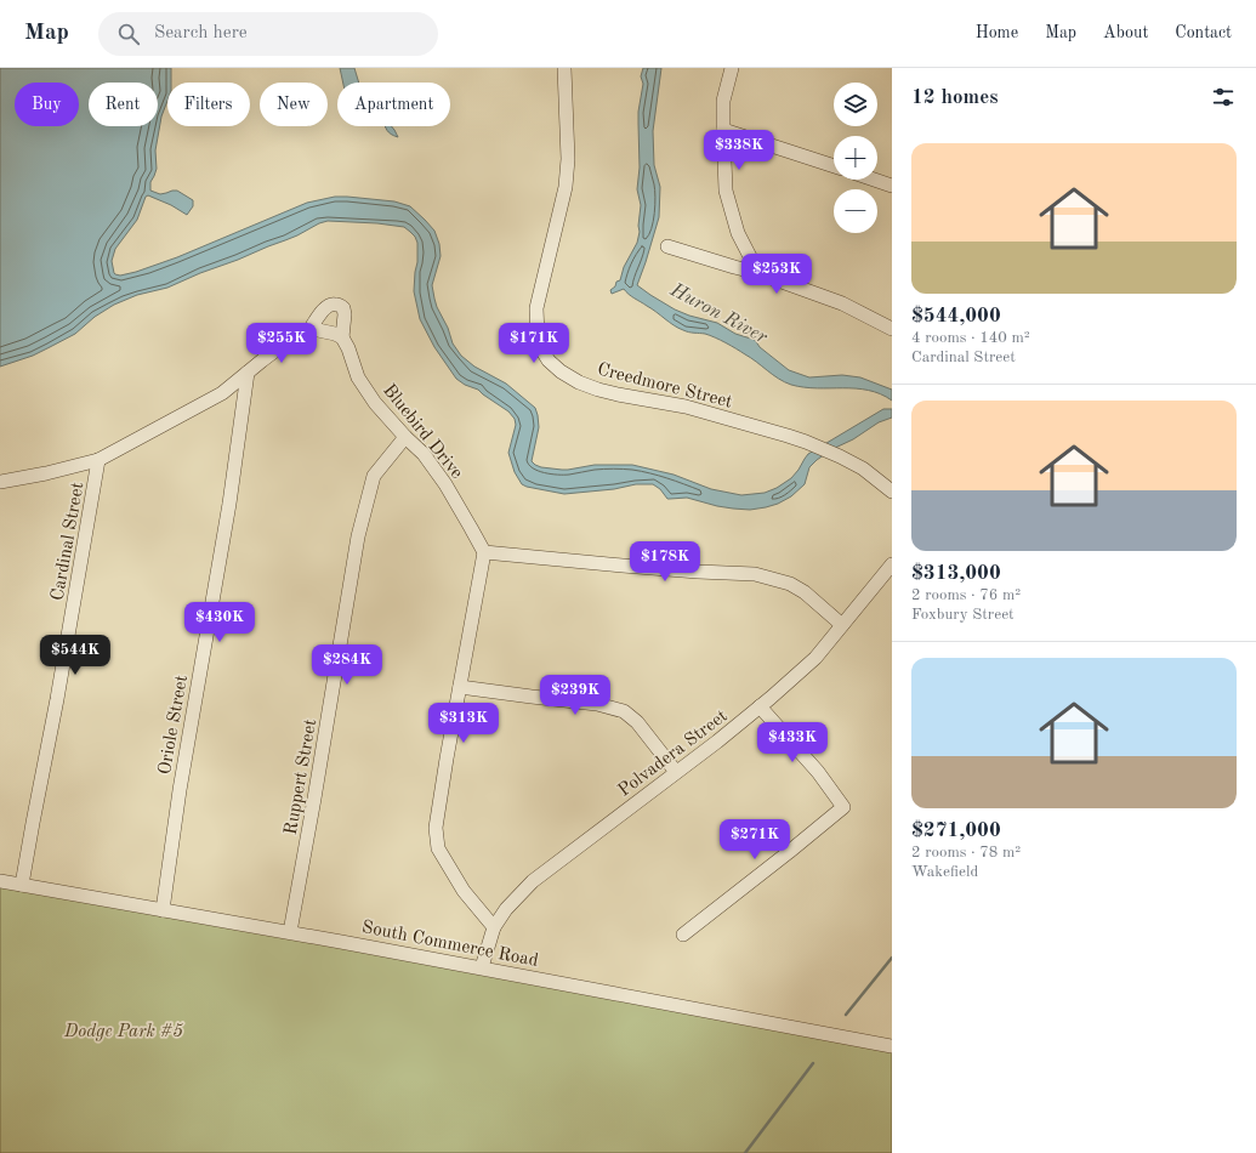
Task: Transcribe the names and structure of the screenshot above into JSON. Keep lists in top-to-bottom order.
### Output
{
  "streets": {
    "street": [
      "Creedmore Street",
      "Bluebird Drive",
      "Cardinal Street",
      "Oriole Street",
      "Polvadera Street",
      "Ruppert Street",
      "South Commerce Road"
    ]
  },
  "crossings": [
    ["Bluebird Drive", "Ruppert Street"],
    ["Cardinal Street", "South Commerce Road"],
    ["Oriole Street", "South Commerce Road"],
    ["Polvadera Street", "South Commerce Road"],
    ["Ruppert Street", "South Commerce Road"]
  ],
  "water": ["Huron River"],
  "parks": ["Dodge Park #5"],
  "page": {
    "header": "Map",
    "search": "Search here",
    "nav": [
      "Home",
      "Map",
      "About",
      "Contact"
    ],
    "heading": "12 homes",
    "map_buttons": ["+", "−"],
    "chip": [
      "Buy",
      "Rent",
      "Filters",
      "New",
      "Apartment"
    ],
    "list": [
      {
        "name": "$544,000",
        "note": "4 rooms · 140 m² · Cardinal Street"
      },
      {
        "name": "$313,000",
        "note": "2 rooms · 76 m² · Foxbury Street"
      },
      {
        "name": "$271,000",
        "note": "2 rooms · 78 m² · Wakefield"
      }
    ],
    "price": [
      "$338K",
      "$253K",
      "$255K",
      "$171K",
      "$178K",
      "$430K",
      "$544K",
      "$284K",
      "$239K",
      "$313K",
      "$433K",
      "$271K"
    ]
  }
}
